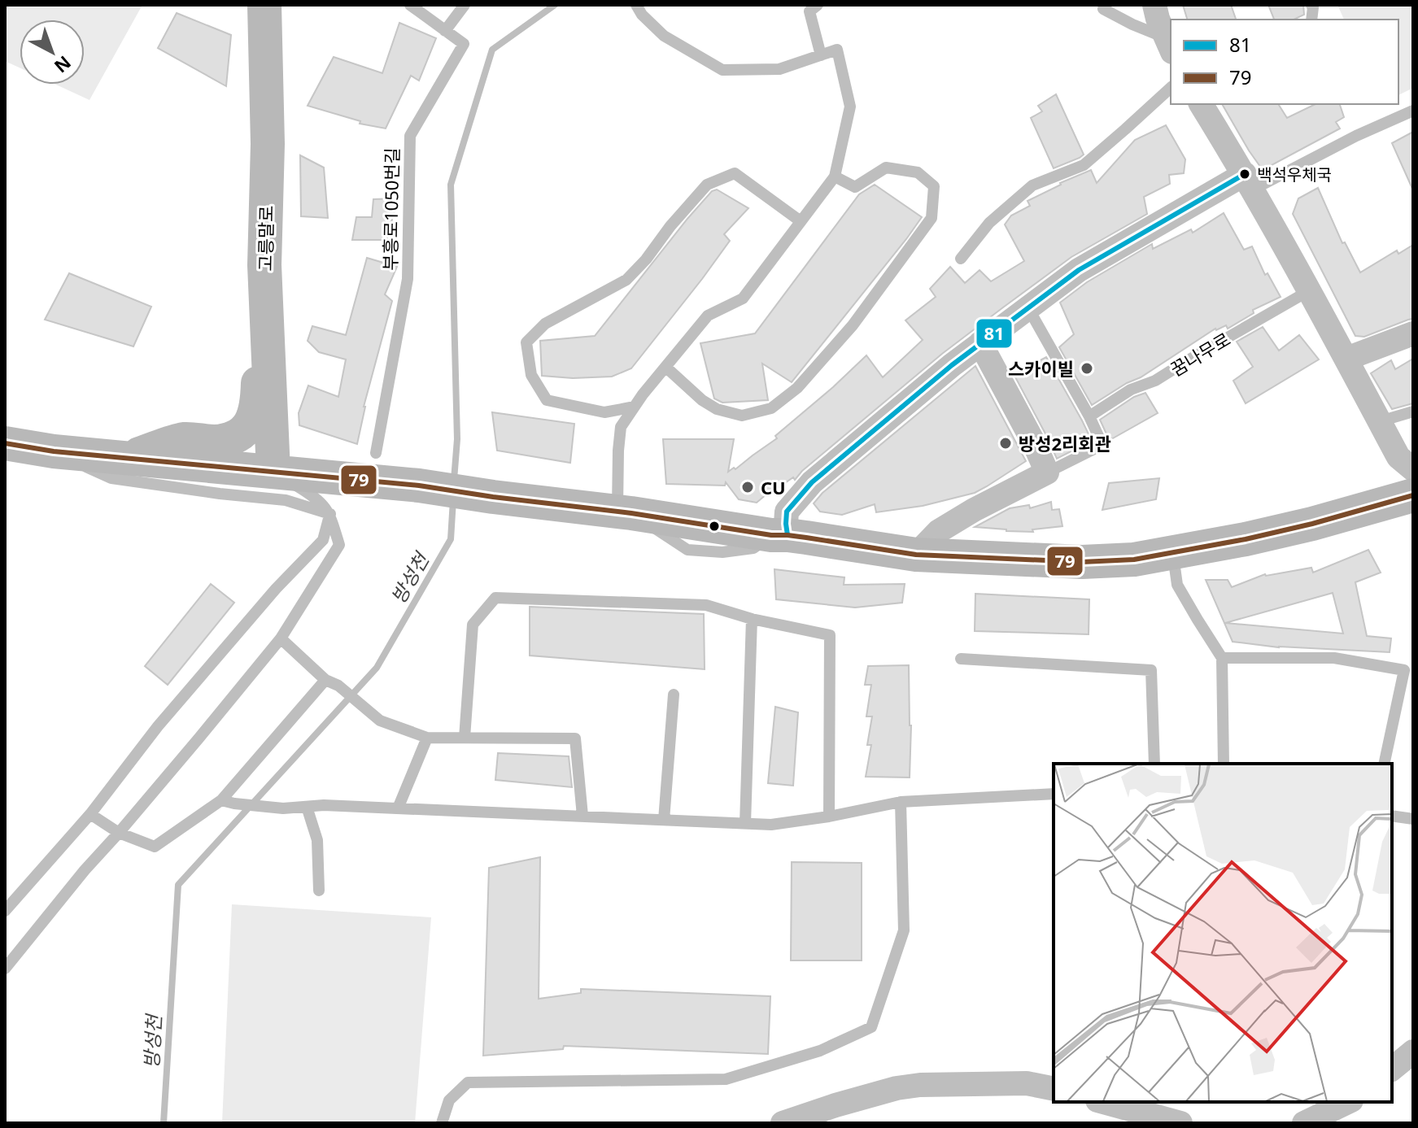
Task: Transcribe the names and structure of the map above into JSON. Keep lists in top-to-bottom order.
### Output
{
  "streets": {
    "main road": ["고릉말로"],
    "lane": ["부흥로1050번길", "꿈나무로"]
  },
  "water": ["방성천"],
  "places": [
    "백석우체국",
    "스카이빌",
    "방성2리회관",
    "CU"
  ],
  "lines": ["transit line 81", "transit line 79"],
  "legend": ["81", "79"],
  "north": "bottom right"
}
